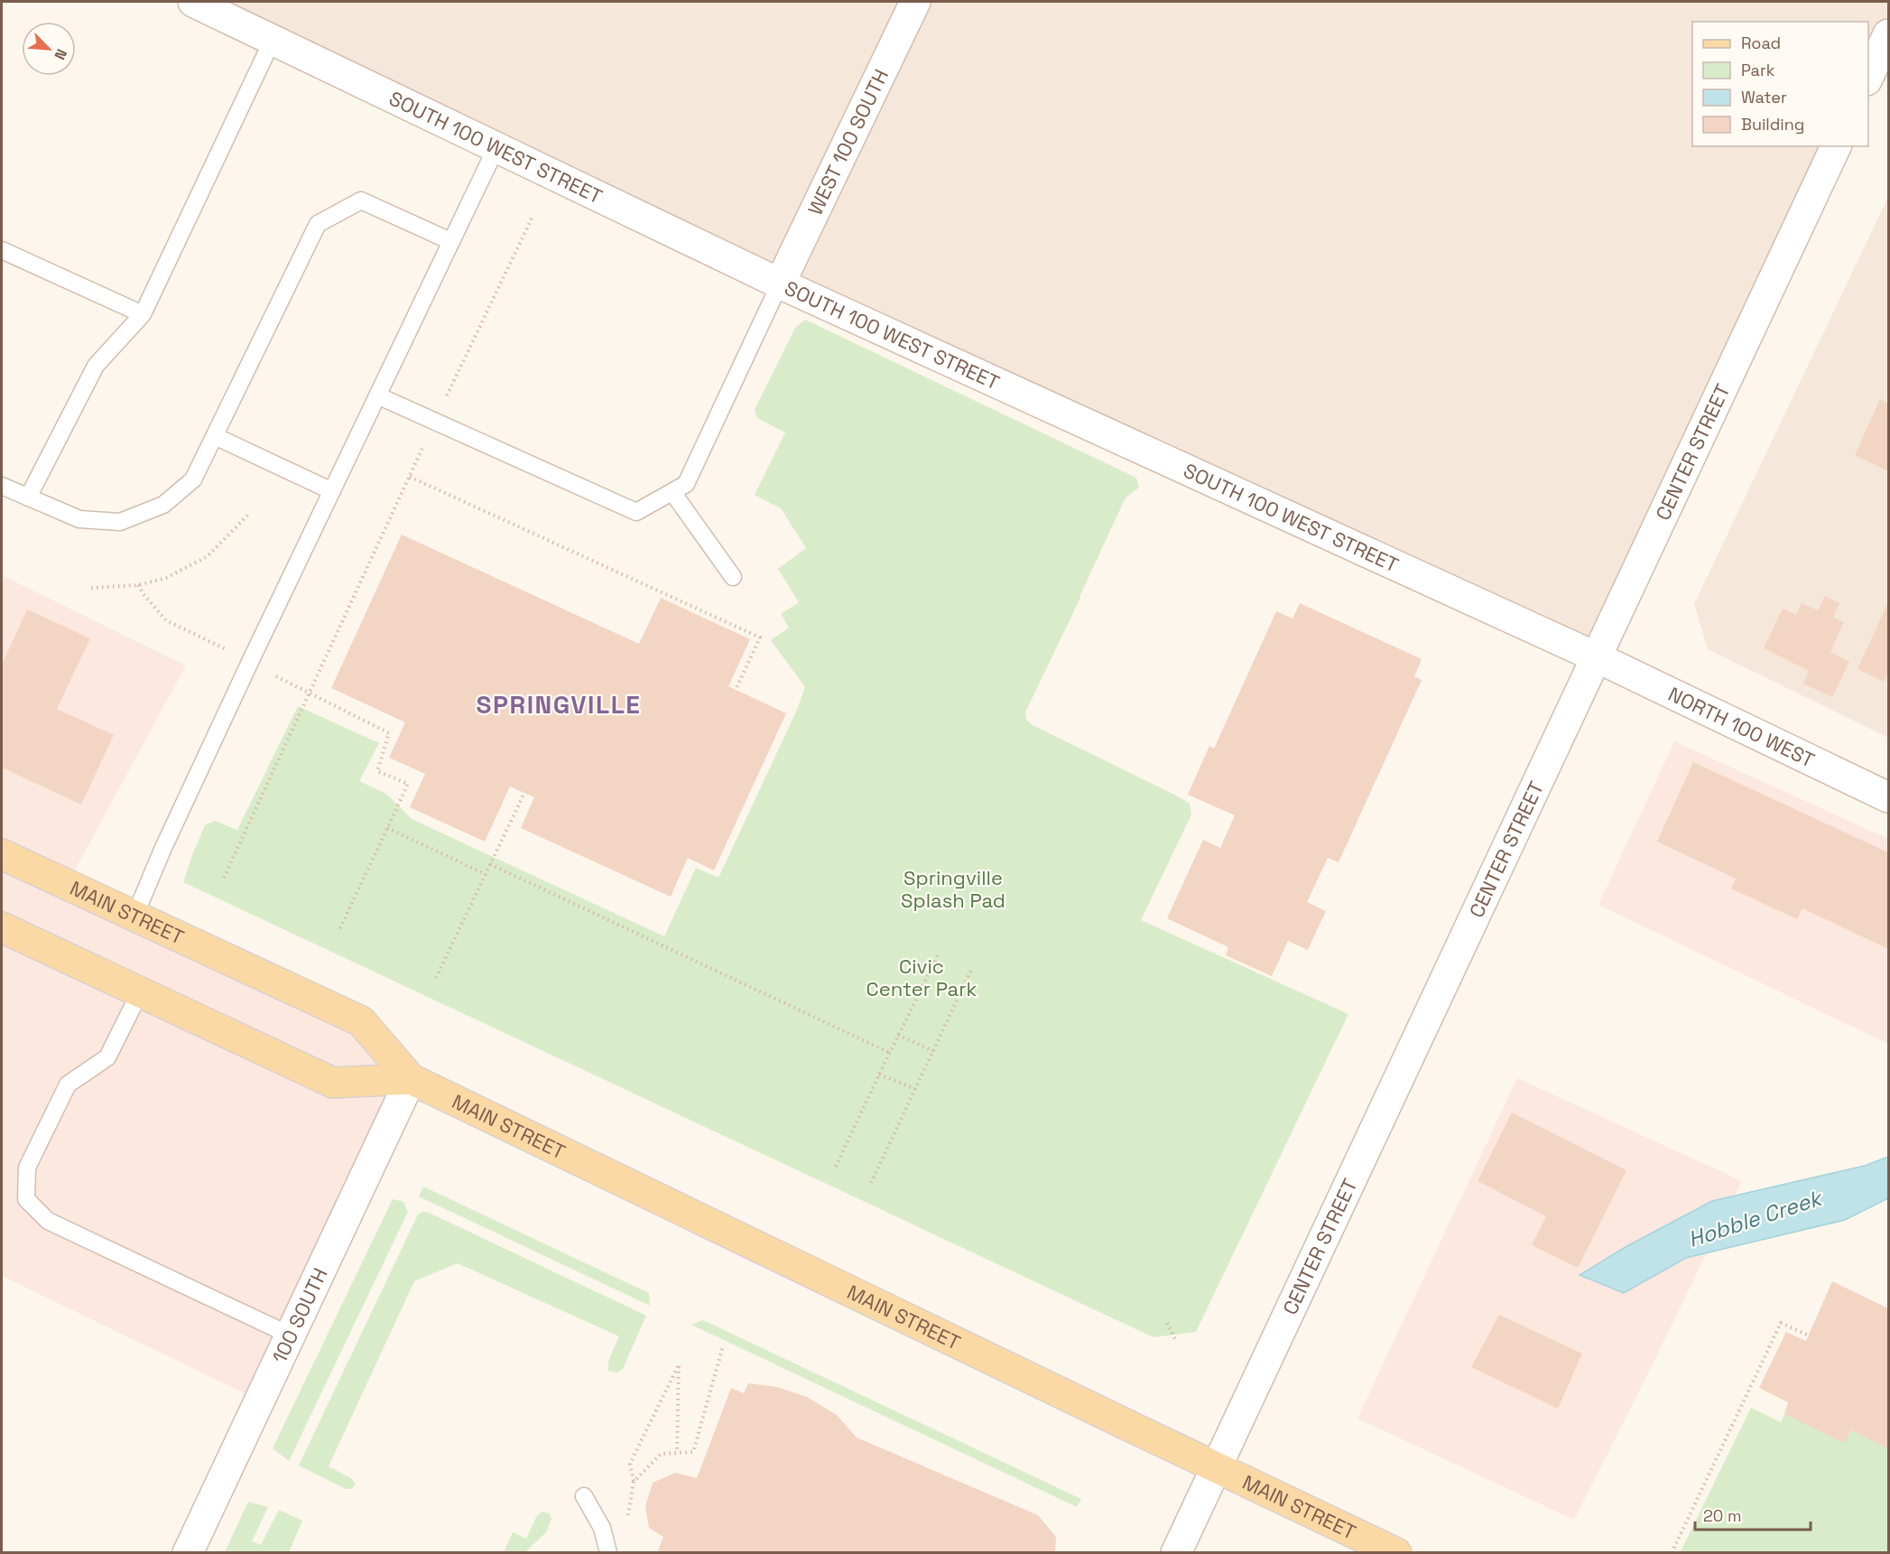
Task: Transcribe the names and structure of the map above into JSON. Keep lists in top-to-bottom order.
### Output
{
  "streets": {
    "main road": ["MAIN STREET"],
    "street": [
      "WEST 100 SOUTH",
      "SOUTH 100 WEST STREET",
      "CENTER STREET",
      "NORTH 100 WEST",
      "100 SOUTH"
    ]
  },
  "crossings": [
    ["WEST 100 SOUTH", "SOUTH 100 WEST STREET"],
    ["SOUTH 100 WEST STREET", "CENTER STREET"],
    ["SOUTH 100 WEST STREET", "NORTH 100 WEST"],
    ["CENTER STREET", "NORTH 100 WEST"],
    ["CENTER STREET", "MAIN STREET"],
    ["MAIN STREET", "100 SOUTH"]
  ],
  "districts": ["SPRINGVILLE"],
  "water": ["Hobble Creek"],
  "parks": ["Springville Splash Pad", "Civic Center Park"],
  "legend": [
    "Road",
    "Park",
    "Water",
    "Building"
  ],
  "scale_bar": "20 m",
  "north": "bottom right"
}
